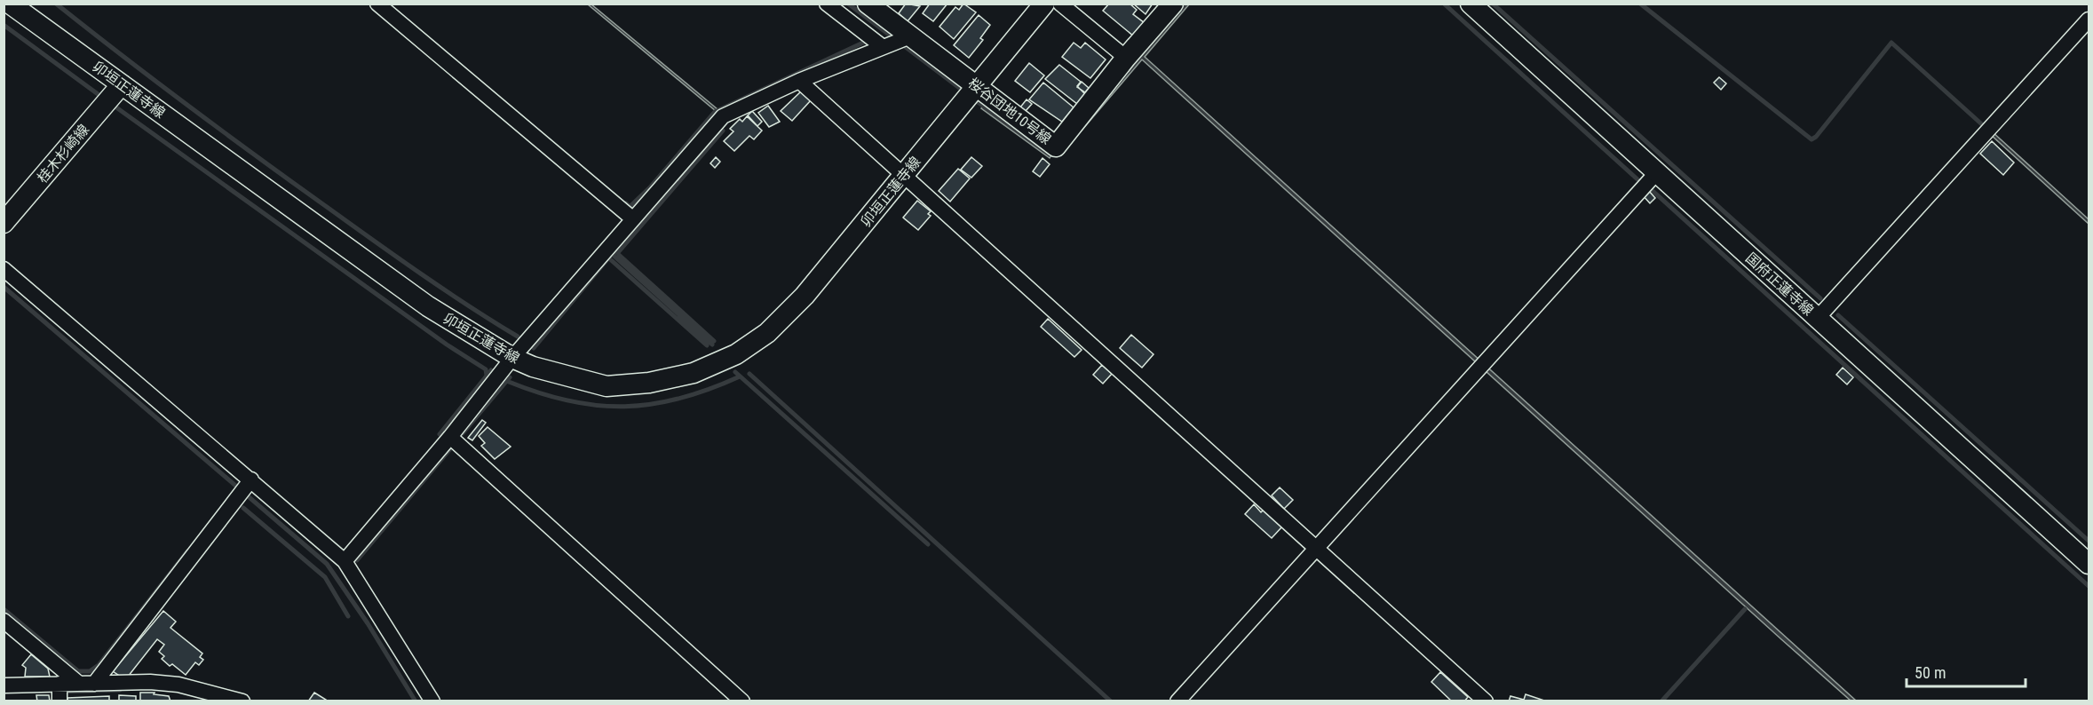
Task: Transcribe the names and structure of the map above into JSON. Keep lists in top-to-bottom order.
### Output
{
  "streets": {
    "main road": [
      "卯垣正蓮寺線",
      "桜谷団地10号線",
      "桂木杉崎線",
      "国府正蓮寺線"
    ]
  },
  "crossings": [
    ["卯垣正蓮寺線", "桜谷団地10号線"],
    ["卯垣正蓮寺線", "桂木杉崎線"]
  ],
  "scale_bar": "50 m"
}
